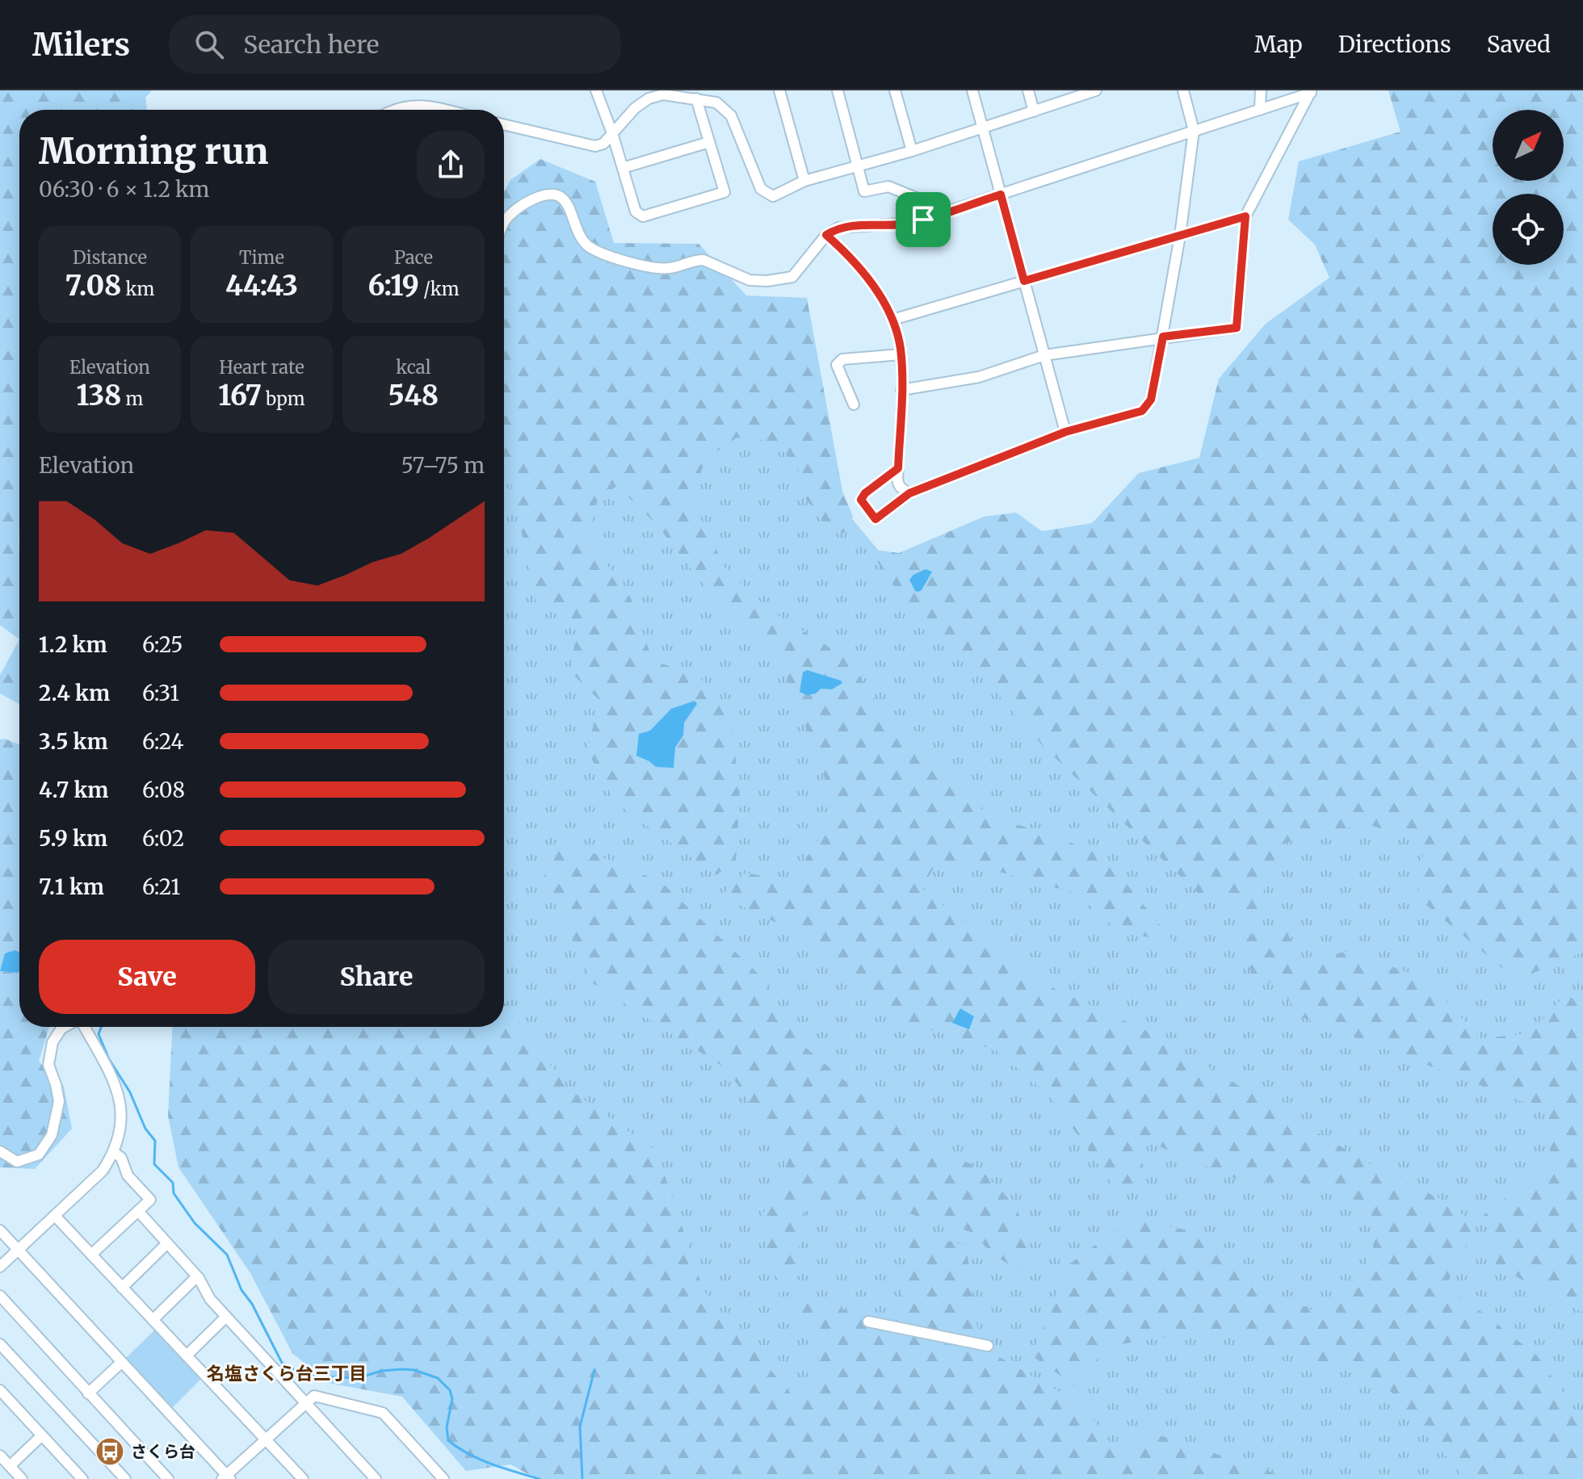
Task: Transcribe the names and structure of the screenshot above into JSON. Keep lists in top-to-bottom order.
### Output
{
  "districts": ["名塩さくら台三丁目"],
  "places": {
    "bus stop": ["さくら台"]
  },
  "north": "top right",
  "page": {
    "header": "Milers",
    "search": "Search here",
    "nav": ["Map", "Directions", "Saved"],
    "heading": ["Morning run", "06:30 · 6 × 1.2 km"],
    "stats": [
      ["Distance", "7.08 km"],
      ["Time", "44:43"],
      ["Pace", "6:19 /km"],
      ["Elevation", "138 m"],
      ["Heart rate", "167 bpm"],
      ["kcal", "548"]
    ],
    "chart": ["Elevation", "57–75 m"],
    "list": [
      {
        "name": "1.2 km",
        "note": "6:25"
      },
      {
        "name": "2.4 km",
        "note": "6:31"
      },
      {
        "name": "3.5 km",
        "note": "6:24"
      },
      {
        "name": "4.7 km",
        "note": "6:08"
      },
      {
        "name": "5.9 km",
        "note": "6:02"
      },
      {
        "name": "7.1 km",
        "note": "6:21"
      }
    ],
    "buttons": ["Save", "Share"]
  }
}
